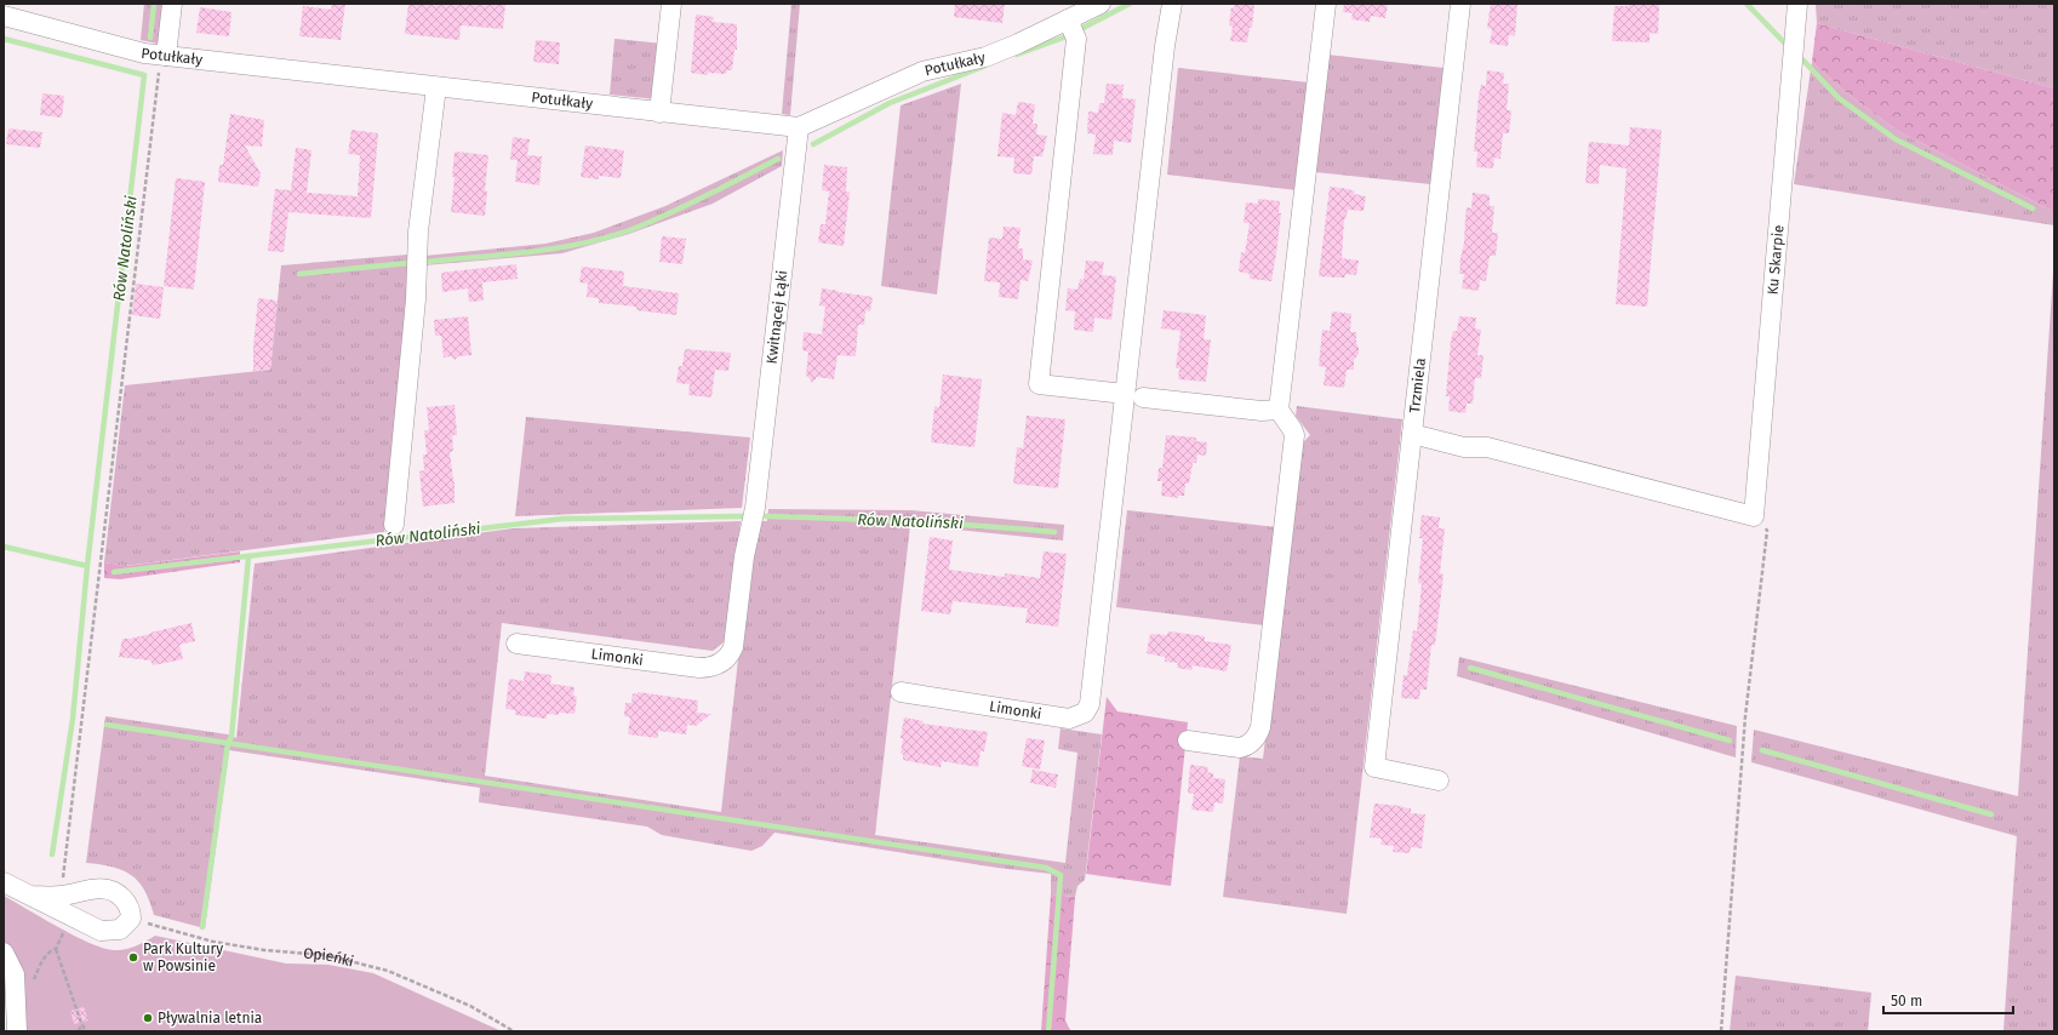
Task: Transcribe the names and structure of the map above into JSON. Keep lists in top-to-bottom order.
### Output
{
  "streets": {
    "street": [
      "Potułkały",
      "Ku Skarpie",
      "Kwitnącej Łąki",
      "Trzmiela",
      "Limonki"
    ],
    "path": ["Opieńki"]
  },
  "crossings": [
    ["Potułkały", "Kwitnącej Łąki"],
    ["Kwitnącej Łąki", "Limonki"]
  ],
  "water": ["Rów Natoliński"],
  "places": ["Park Kultury w Powsinie", "Pływalnia letnia"],
  "scale_bar": "50 m"
}
